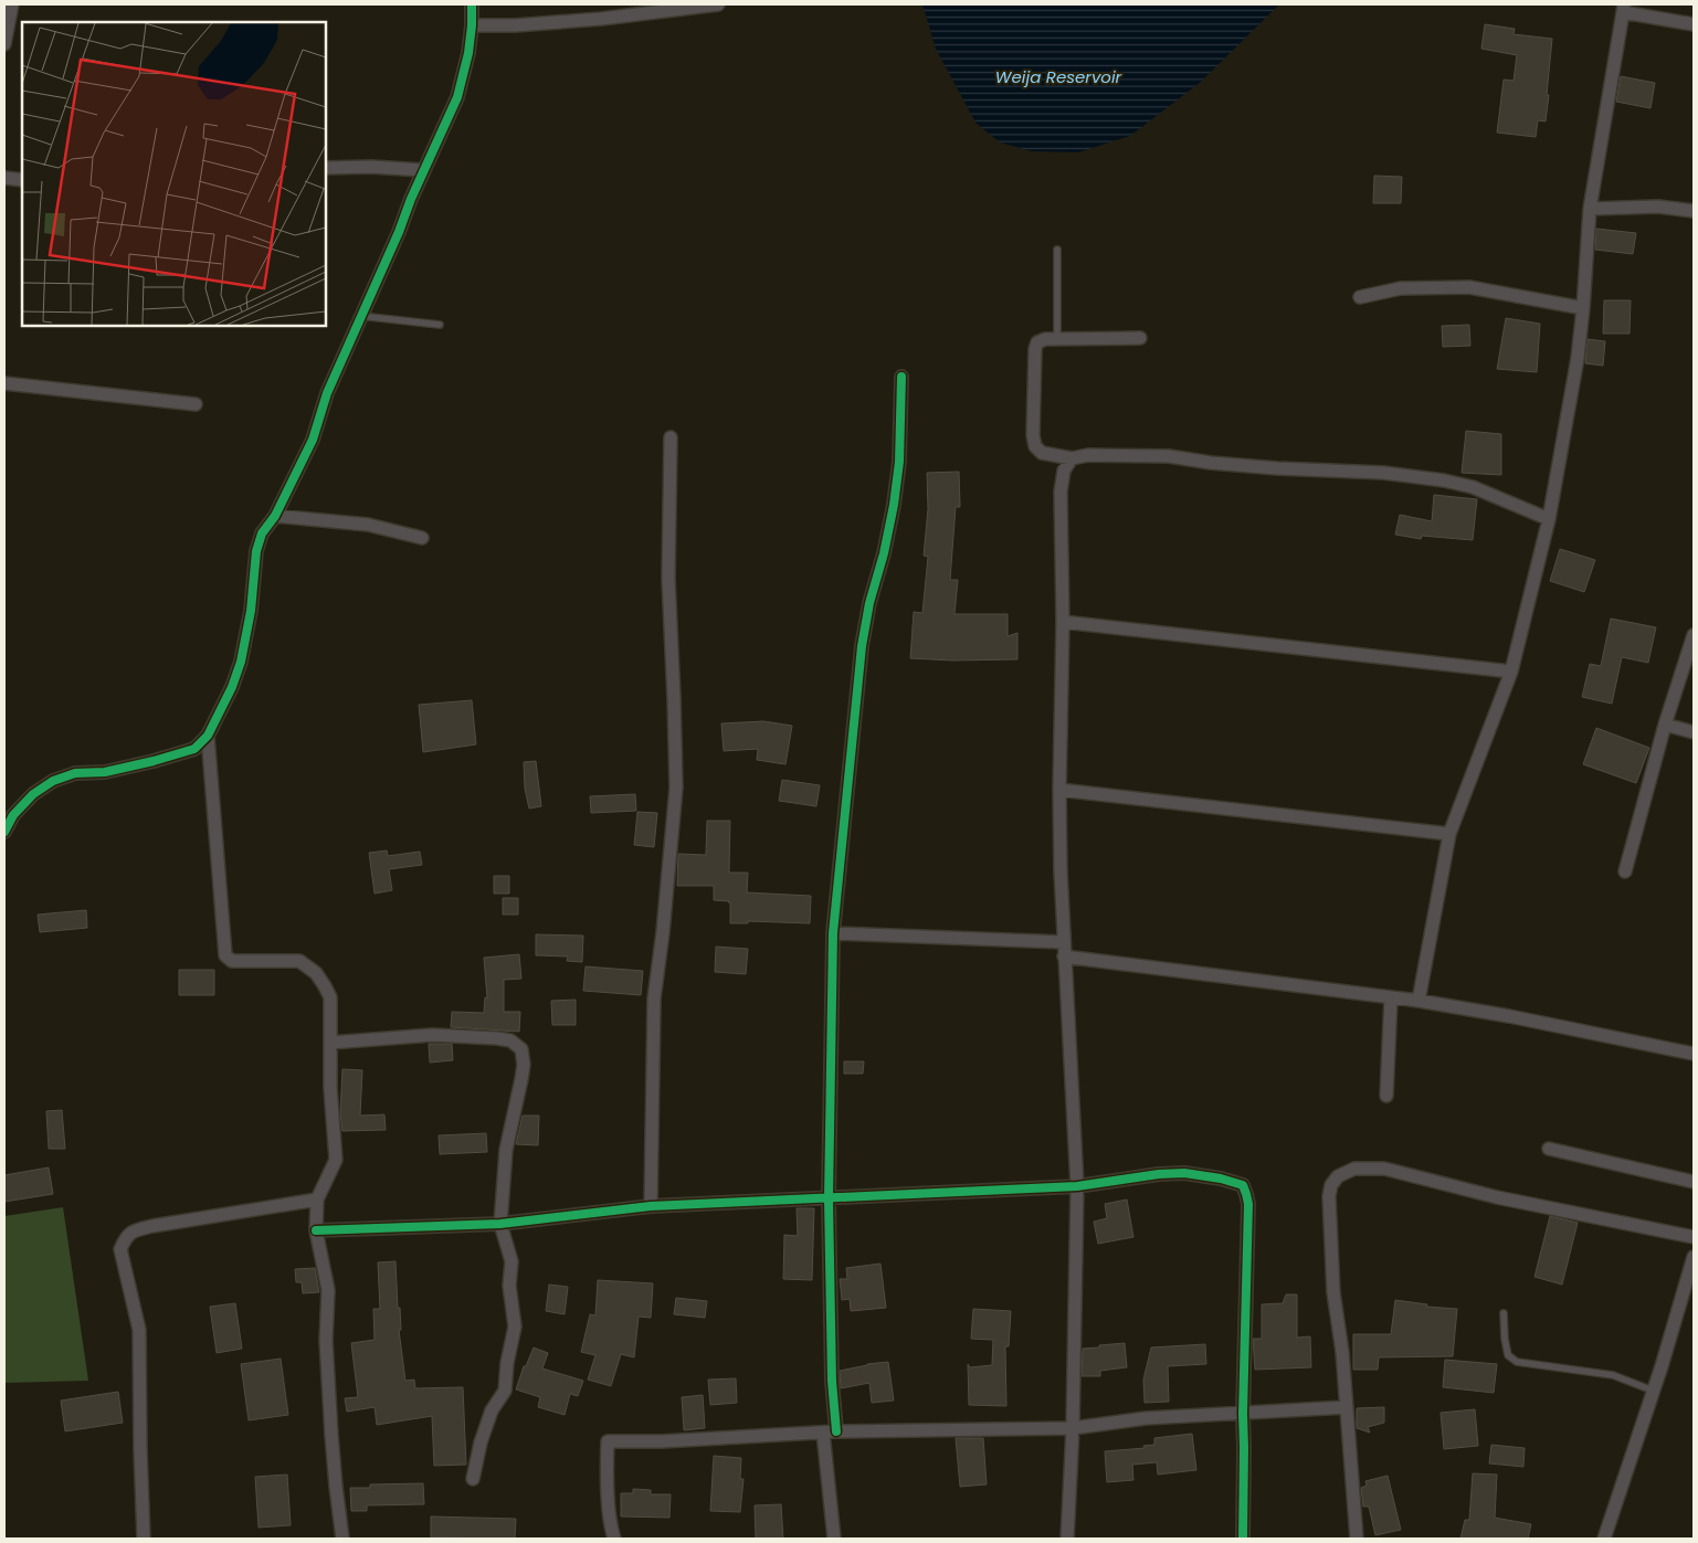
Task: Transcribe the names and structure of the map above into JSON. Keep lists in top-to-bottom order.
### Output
{
  "water": ["Weija Reservoir"]
}
